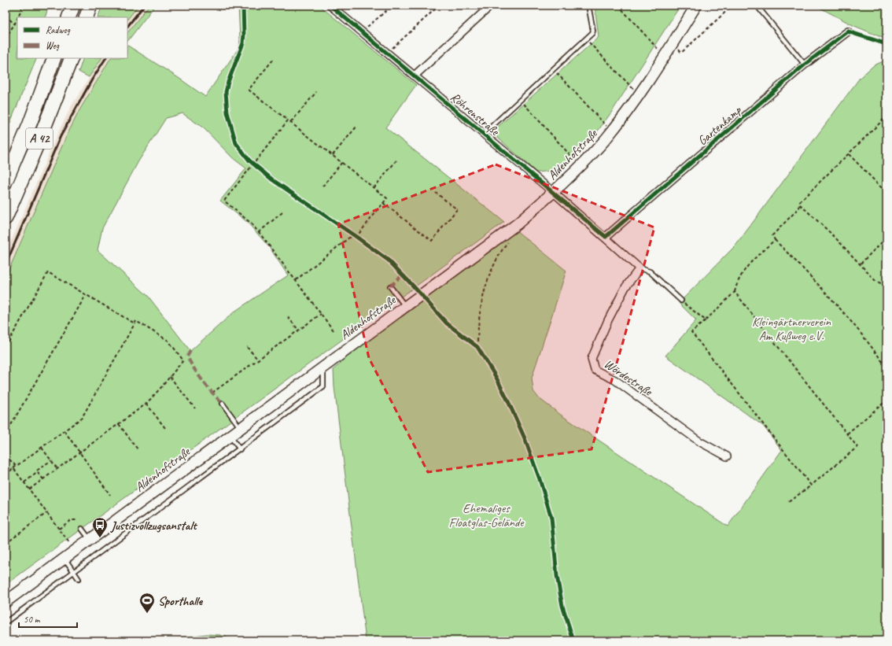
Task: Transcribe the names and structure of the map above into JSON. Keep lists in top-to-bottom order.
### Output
{
  "streets": {
    "highway": ["A 42"],
    "street": [
      "Röhrenstraße",
      "Gartenkamp",
      "Aldenhofstraße",
      "Wördestraße"
    ]
  },
  "crossings": [
    ["Röhrenstraße", "Gartenkamp"],
    ["Röhrenstraße", "Aldenhofstraße"],
    ["Röhrenstraße", "Wördestraße"]
  ],
  "parks": ["Kleingärtnerverein Am Kußweg e.V.", "Ehemaliges Floatglas-Gelände"],
  "places": {
    "bus stop": ["Justizvollzugsanstalt"],
    "sports": ["Sporthalle"]
  },
  "legend": ["Radweg", "Weg"],
  "scale_bar": "50 m"
}
